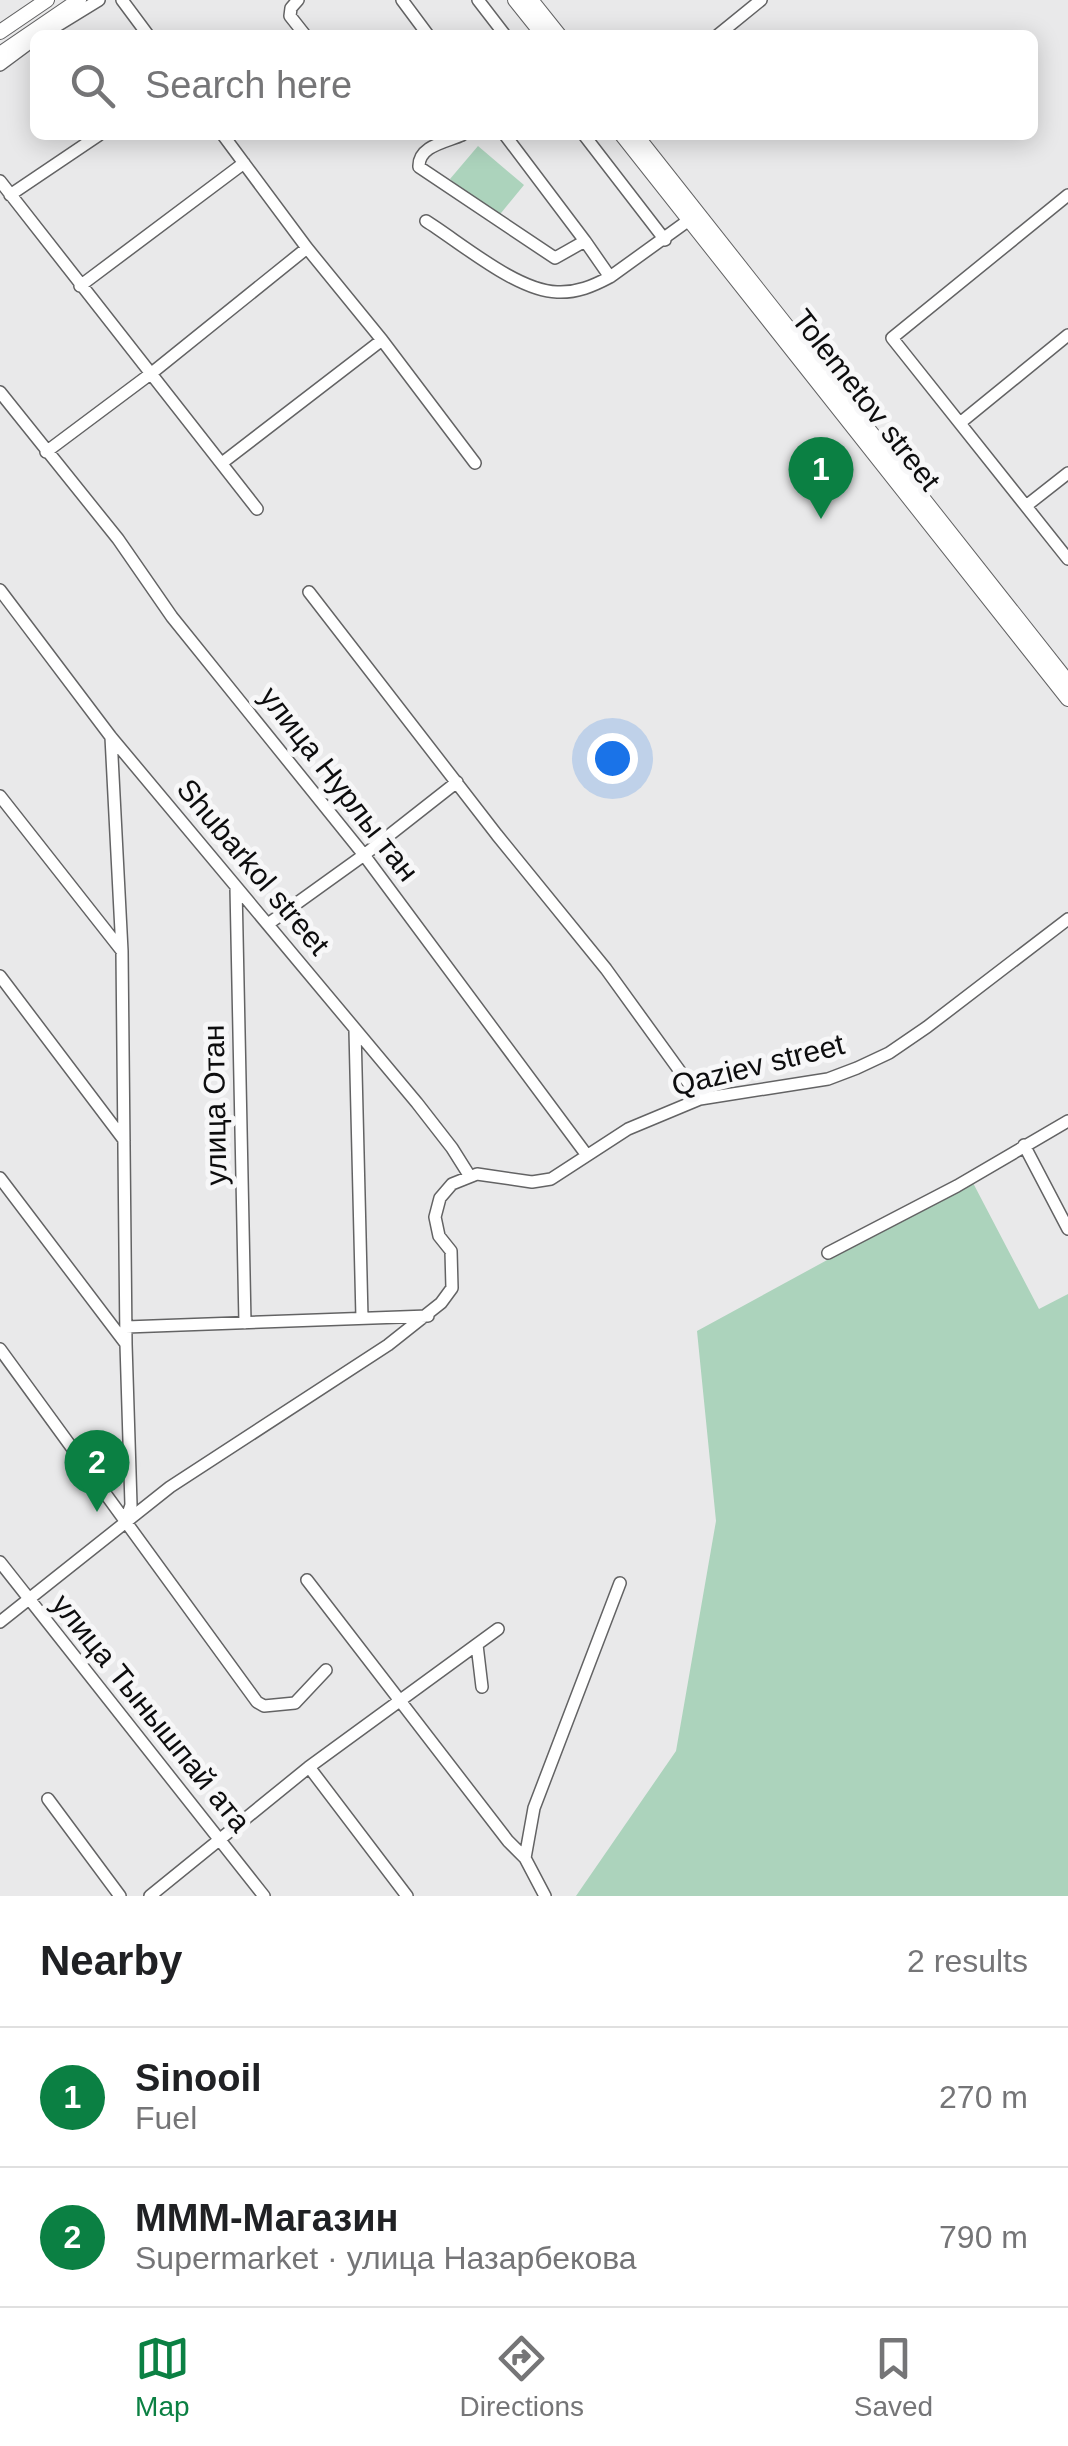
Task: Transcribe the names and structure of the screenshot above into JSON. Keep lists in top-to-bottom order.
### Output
{
  "streets": {
    "main road": ["Tolemetov street"],
    "street": [
      "улица Нурлы тан",
      "Shubarkol street",
      "Qaziev street",
      "улица Отан",
      "улица Тынышпай ата"
    ]
  },
  "crossings": [
    ["улица Нурлы тан", "Qaziev street"],
    ["Shubarkol street", "Qaziev street"],
    ["Shubarkol street", "улица Отан"]
  ],
  "page": {
    "search": "Search here",
    "pins": ["1", "2"],
    "heading": ["Nearby", "2 results"],
    "list": [
      {
        "mark": "1",
        "name": "Sinooil",
        "note": "Fuel",
        "value": "270 m"
      },
      {
        "mark": "2",
        "name": "МММ-Магазин",
        "note": "Supermarket · улица Назарбекова",
        "value": "790 m"
      }
    ],
    "nav": ["Map", "Directions", "Saved"]
  }
}
